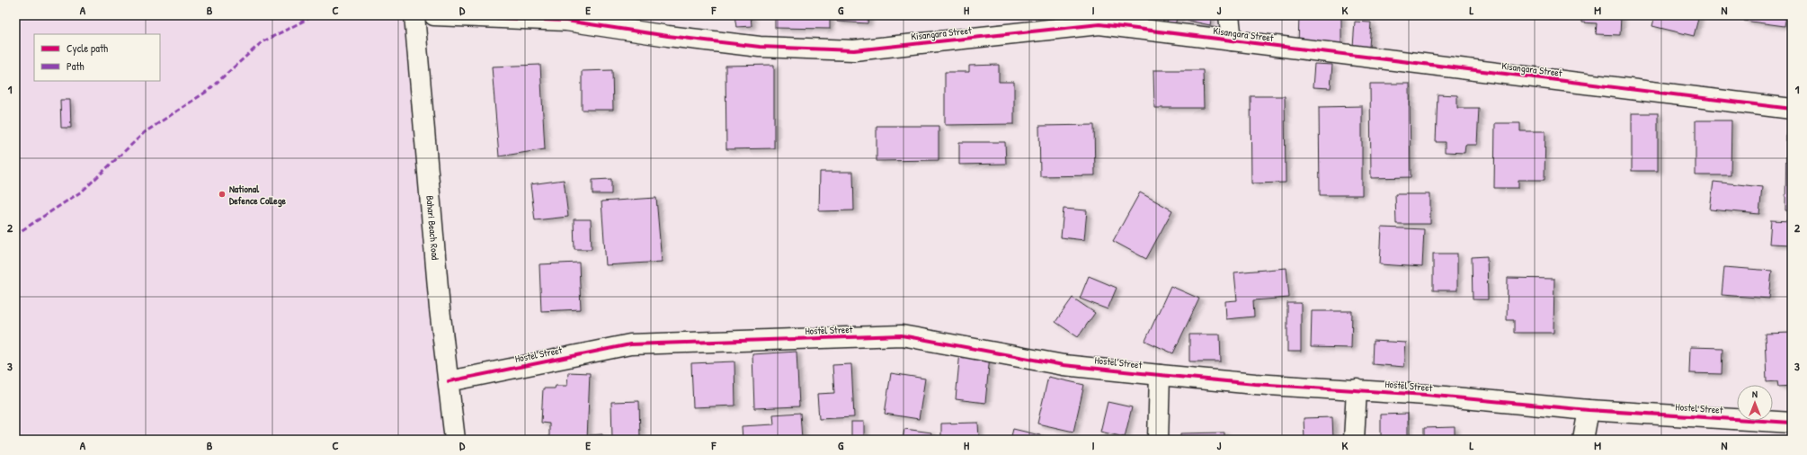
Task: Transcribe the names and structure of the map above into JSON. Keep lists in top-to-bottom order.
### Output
{
  "streets": {
    "street": ["Kisangara Street", "Bahari Beach Road", "Hostel Street"]
  },
  "crossings": [
    ["Bahari Beach Road", "Hostel Street"]
  ],
  "places": ["National Defence College"],
  "legend": ["Cycle path", "Path"],
  "north": "top",
  "grid": {
    "columns": [
      "A",
      "B",
      "C",
      "D",
      "E",
      "F",
      "G",
      "H",
      "I",
      "J",
      "K",
      "L",
      "M",
      "N"
    ],
    "rows": ["1", "2", "3"]
  }
}
